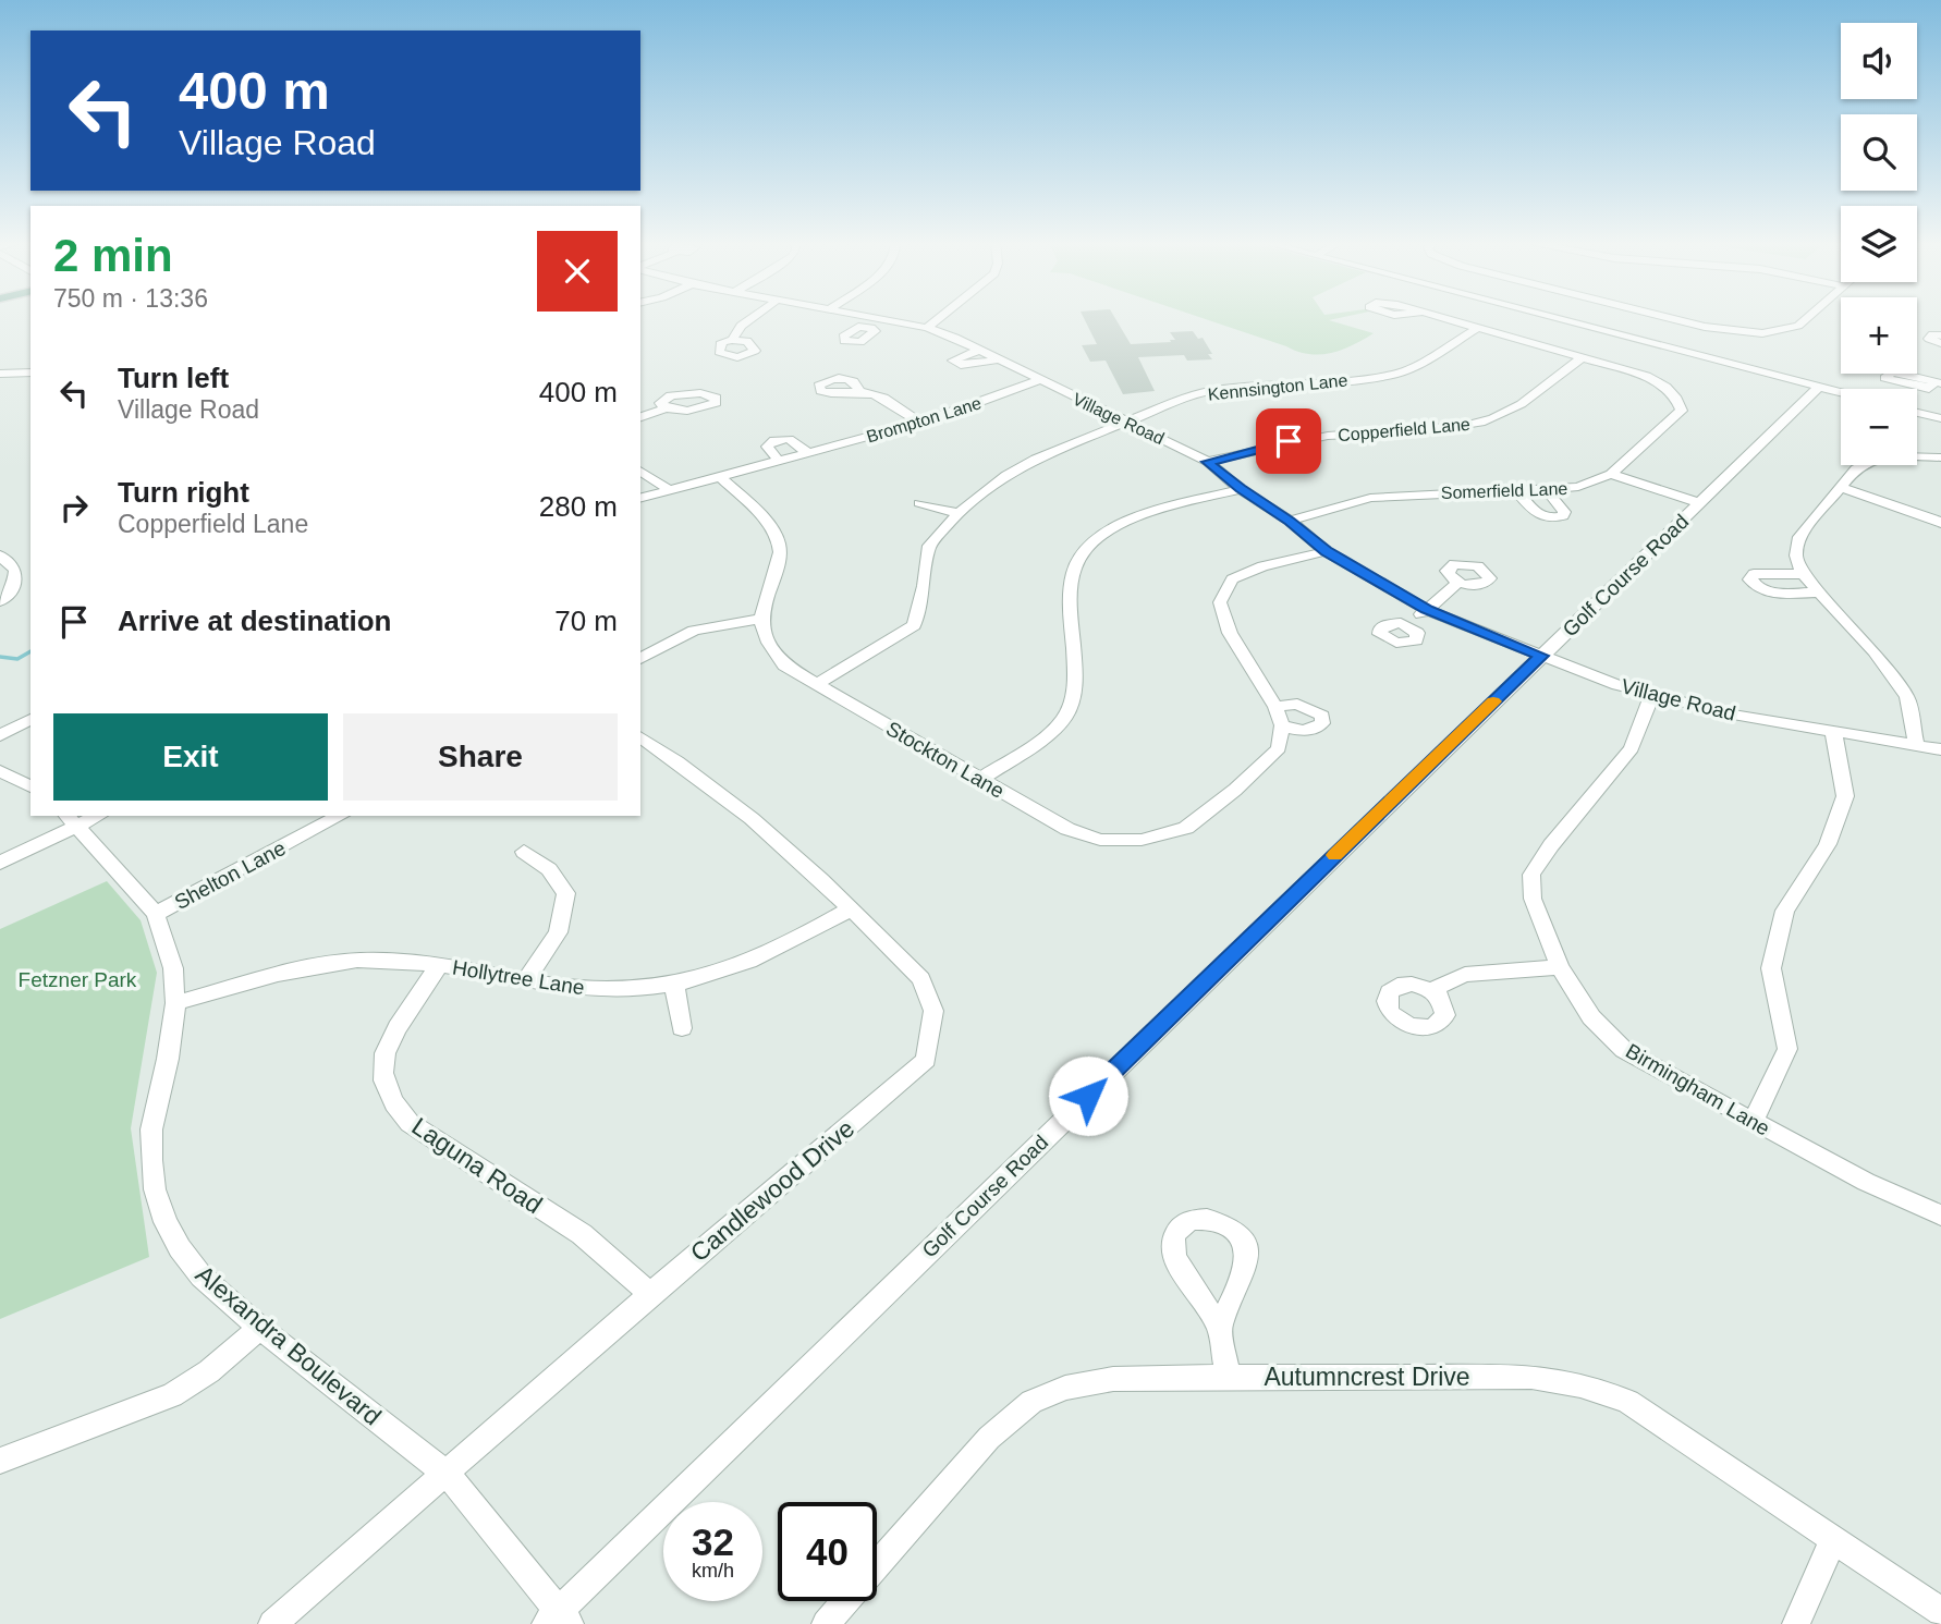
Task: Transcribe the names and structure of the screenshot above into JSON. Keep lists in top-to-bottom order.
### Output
{
  "streets": {
    "street": [
      "Kennsington Lane",
      "Village Road",
      "Brompton Lane",
      "Copperfield Lane",
      "Somerfield Lane",
      "Golf Course Road",
      "Stockton Lane",
      "Shelton Lane",
      "Hollytree Lane",
      "Birmingham Lane",
      "Laguna Road",
      "Candlewood Drive",
      "Alexandra Boulevard",
      "Autumncrest Drive"
    ]
  },
  "crossings": [
    ["Kennsington Lane", "Village Road"],
    ["Kennsington Lane", "Somerfield Lane"],
    ["Kennsington Lane", "Stockton Lane"],
    ["Village Road", "Brompton Lane"],
    ["Village Road", "Copperfield Lane"],
    ["Village Road", "Somerfield Lane"],
    ["Village Road", "Golf Course Road"],
    ["Village Road", "Birmingham Lane"],
    ["Copperfield Lane", "Somerfield Lane"],
    ["Golf Course Road", "Alexandra Boulevard"],
    ["Shelton Lane", "Alexandra Boulevard"],
    ["Hollytree Lane", "Laguna Road"],
    ["Hollytree Lane", "Candlewood Drive"],
    ["Hollytree Lane", "Alexandra Boulevard"],
    ["Laguna Road", "Candlewood Drive"],
    ["Candlewood Drive", "Alexandra Boulevard"]
  ],
  "parks": ["Fetzner Park"],
  "page": {
    "map_buttons": ["+", "−"],
    "turn": ["400 m", "Village Road"],
    "heading": ["2 min", "750 m · 13:36"],
    "list": [
      {
        "name": "Turn left",
        "note": "Village Road",
        "value": "400 m"
      },
      {
        "name": "Turn right",
        "note": "Copperfield Lane",
        "value": "280 m"
      },
      {
        "name": "Arrive at destination",
        "value": "70 m"
      }
    ],
    "buttons": ["Exit", "Share"],
    "speed": "32 km/h",
    "limit": "40"
  }
}
